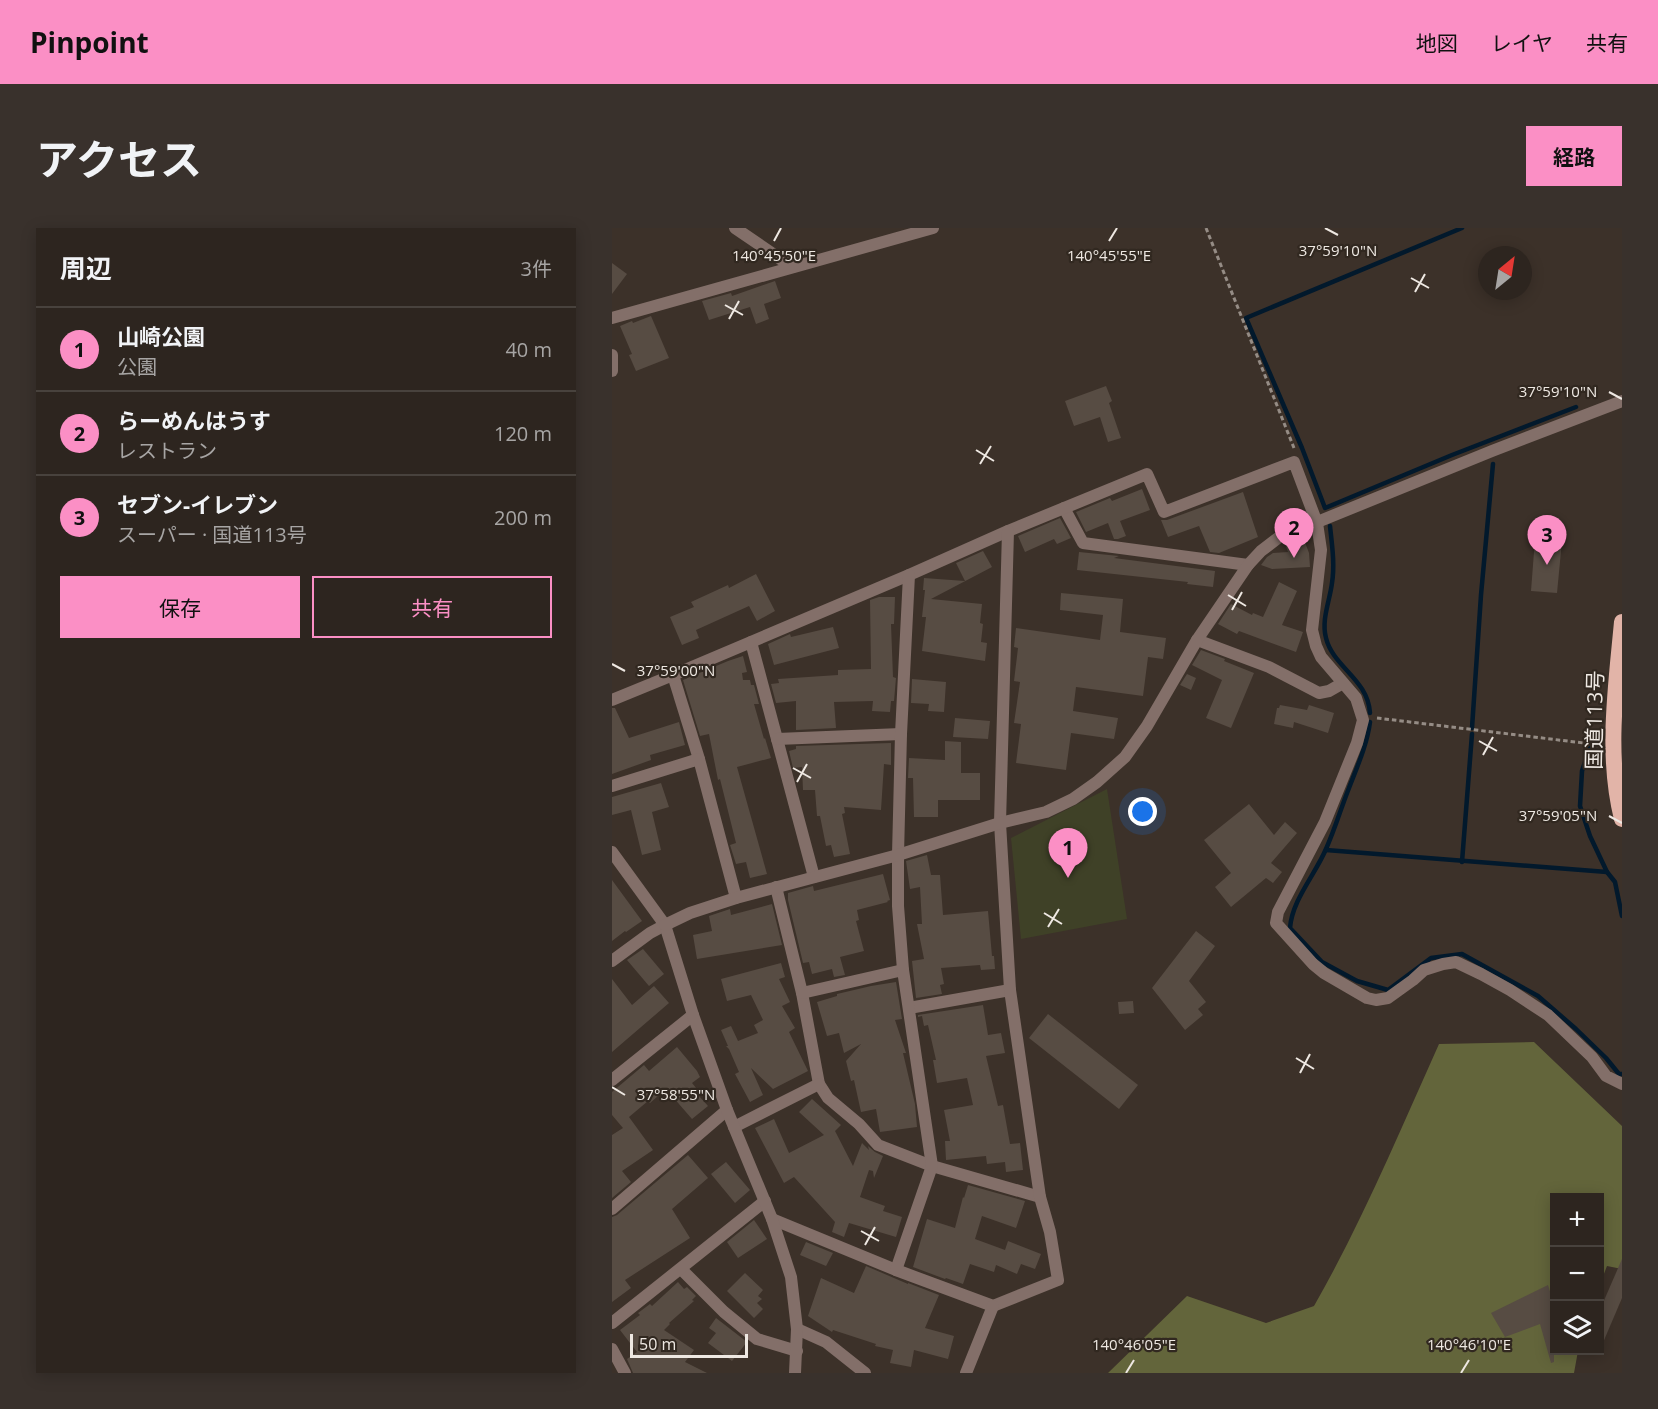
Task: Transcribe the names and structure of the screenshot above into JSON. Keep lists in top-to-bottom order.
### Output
{
  "streets": {
    "highway": ["国道113号"]
  },
  "scale_bar": "50 m",
  "north": "top right",
  "page": {
    "header": "Pinpoint",
    "nav": ["地図", "レイヤ", "共有"],
    "title": "アクセス",
    "buttons": [
      "経路",
      ["保存", "共有"]
    ],
    "heading": ["周辺", "3件"],
    "list": [
      {
        "mark": "1",
        "name": "山崎公園",
        "note": "公園",
        "value": "40 m"
      },
      {
        "mark": "2",
        "name": "らーめんはうす",
        "note": "レストラン",
        "value": "120 m"
      },
      {
        "mark": "3",
        "name": "セブン-イレブン",
        "note": "スーパー · 国道113号",
        "value": "200 m"
      }
    ],
    "pins": ["2", "3", "1"],
    "map_buttons": ["+", "−"],
    "scale": "50 m"
  },
  "coordinates": [
    "37°59'10\"N",
    "140°45'50\"E",
    "140°45'55\"E",
    "37°59'00\"N",
    "37°59'05\"N",
    "37°58'55\"N",
    "140°46'05\"E",
    "140°46'10\"E"
  ]
}
